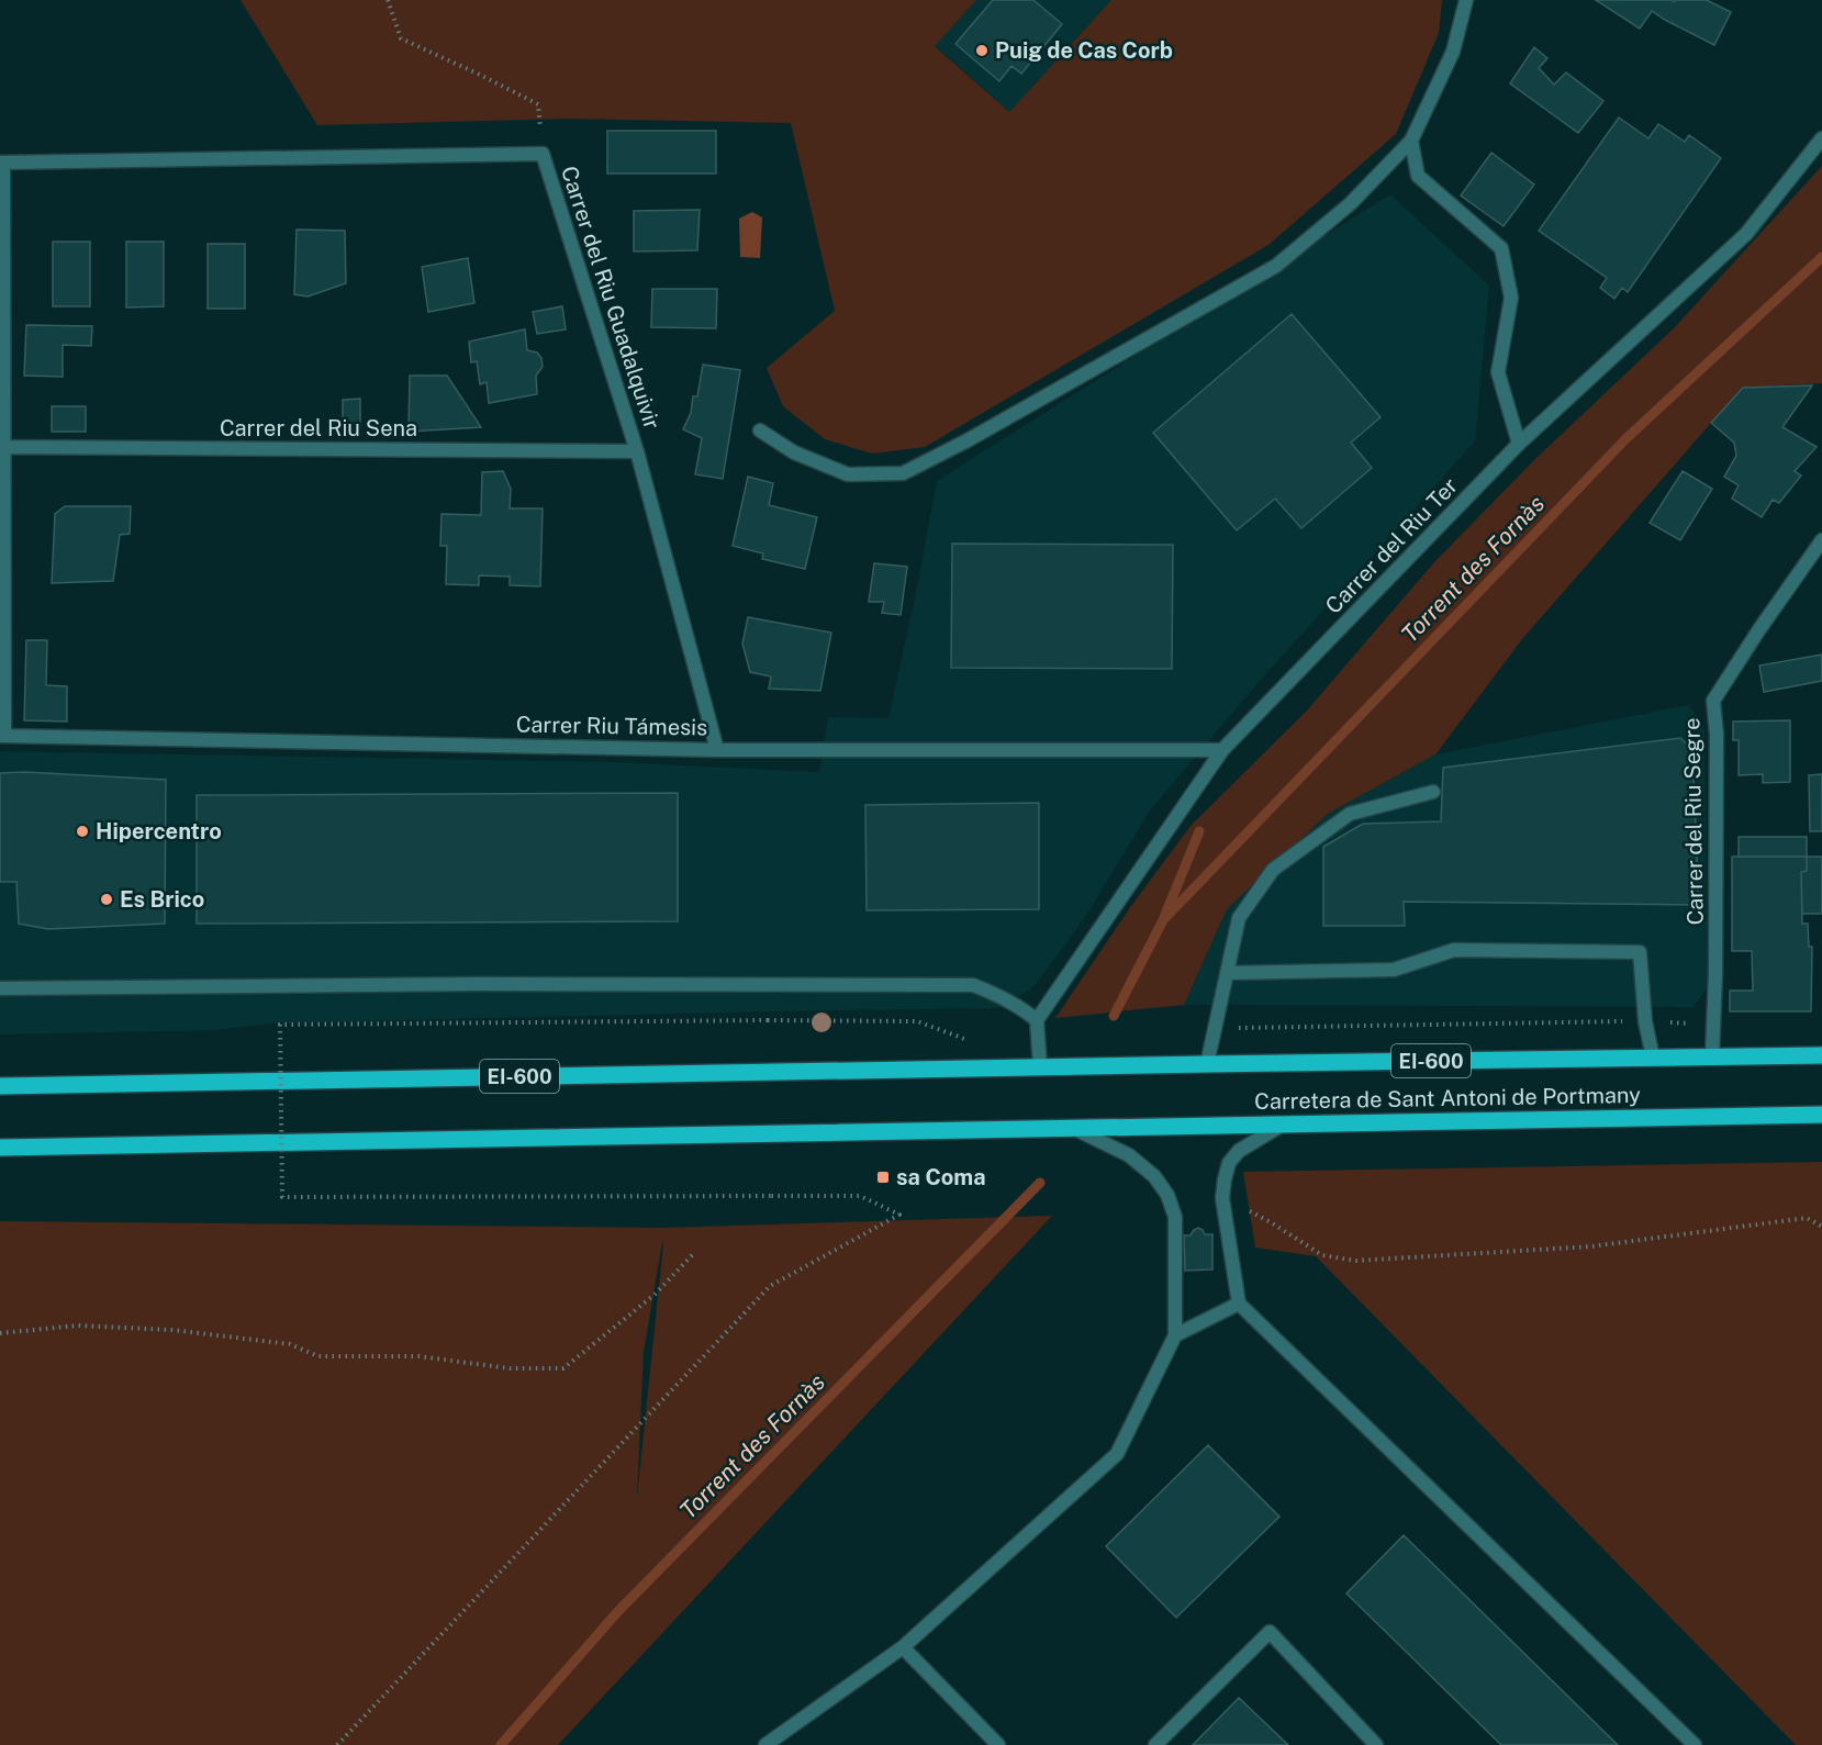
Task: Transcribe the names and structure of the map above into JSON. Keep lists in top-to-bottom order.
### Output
{
  "streets": {
    "main road": ["EI-600", "Carretera de Sant Antoni de Portmany"],
    "street": [
      "Carrer del Riu Guadalquivir",
      "Carrer del Riu Sena",
      "Carrer del Riu Ter",
      "Carrer Riu Támesis",
      "Carrer del Riu Segre"
    ]
  },
  "crossings": [
    ["Carrer del Riu Guadalquivir", "Carrer del Riu Sena"],
    ["Carrer del Riu Guadalquivir", "Carrer Riu Támesis"],
    ["Carrer del Riu Ter", "Carrer Riu Támesis"],
    ["Carrer del Riu Segre", "Carretera de Sant Antoni de Portmany"],
    ["EI-600", "Carretera de Sant Antoni de Portmany"]
  ],
  "water": ["Torrent des Fornàs"],
  "places": {
    "other": ["Puig de Cas Corb", "Hipercentro", "Es Brico"],
    "transit": ["sa Coma"]
  }
}
